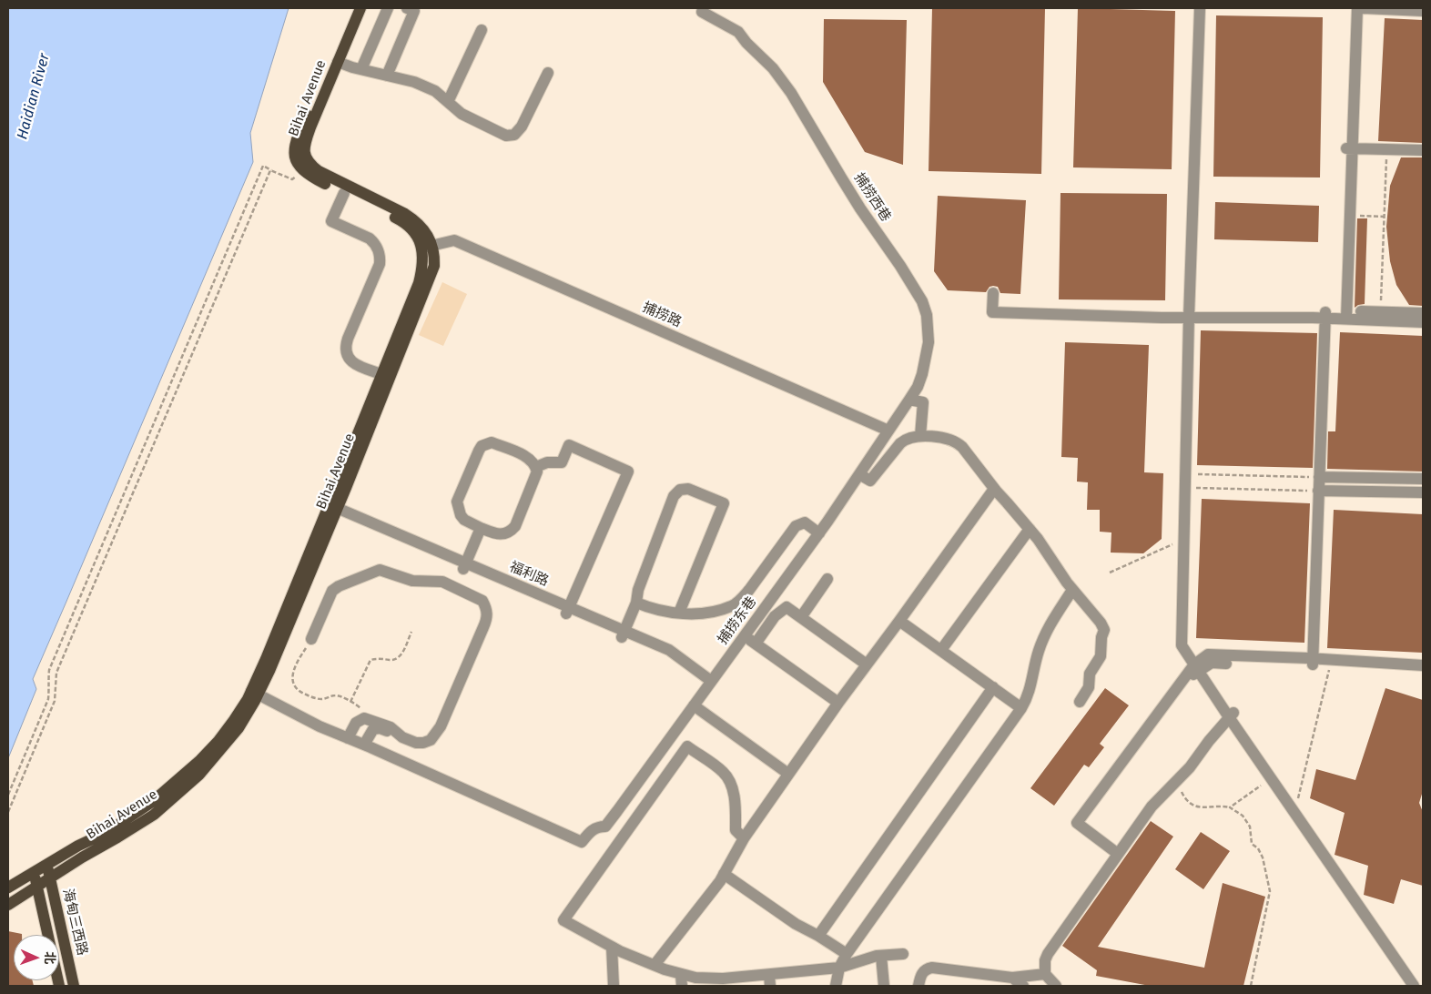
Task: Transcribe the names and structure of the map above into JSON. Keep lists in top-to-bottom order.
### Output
{
  "streets": {
    "main road": ["Bihai Avenue", "海甸三西路"],
    "street": [
      "捕捞西巷",
      "捕捞路",
      "福利路",
      "捕捞东巷"
    ]
  },
  "crossings": [
    ["Bihai Avenue", "捕捞路"],
    ["Bihai Avenue", "福利路"],
    ["Bihai Avenue", "海甸三西路"],
    ["捕捞西巷", "捕捞路"],
    ["捕捞西巷", "捕捞东巷"],
    ["捕捞路", "捕捞东巷"],
    ["福利路", "捕捞东巷"]
  ],
  "water": ["Haidian River"],
  "north": "right"
}
